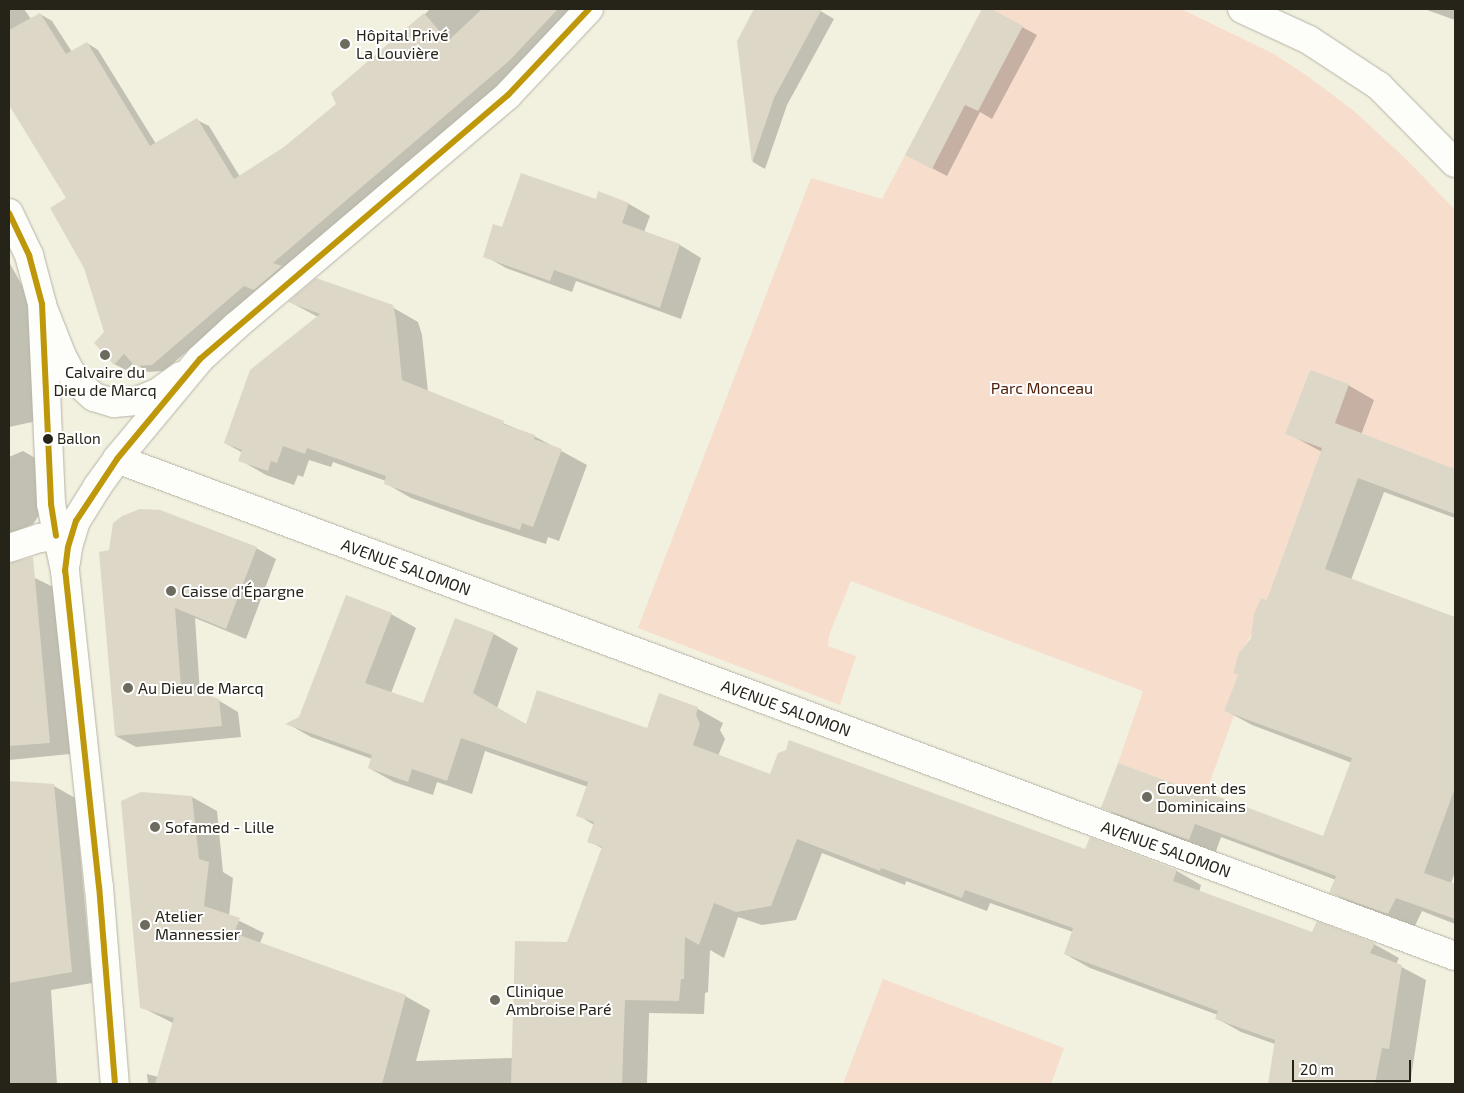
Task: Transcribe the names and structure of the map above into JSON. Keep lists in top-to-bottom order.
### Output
{
  "streets": {
    "street": ["AVENUE SALOMON"]
  },
  "parks": ["Parc Monceau"],
  "places": [
    "Hôpital Privé La Louvière",
    "Calvaire du Dieu de Marcq",
    "Ballon",
    "Caisse d'Épargne",
    "Au Dieu de Marcq",
    "Couvent des Dominicains",
    "Sofamed - Lille",
    "Atelier Mannessier",
    "Clinique Ambroise Paré"
  ],
  "scale_bar": "20 m"
}
